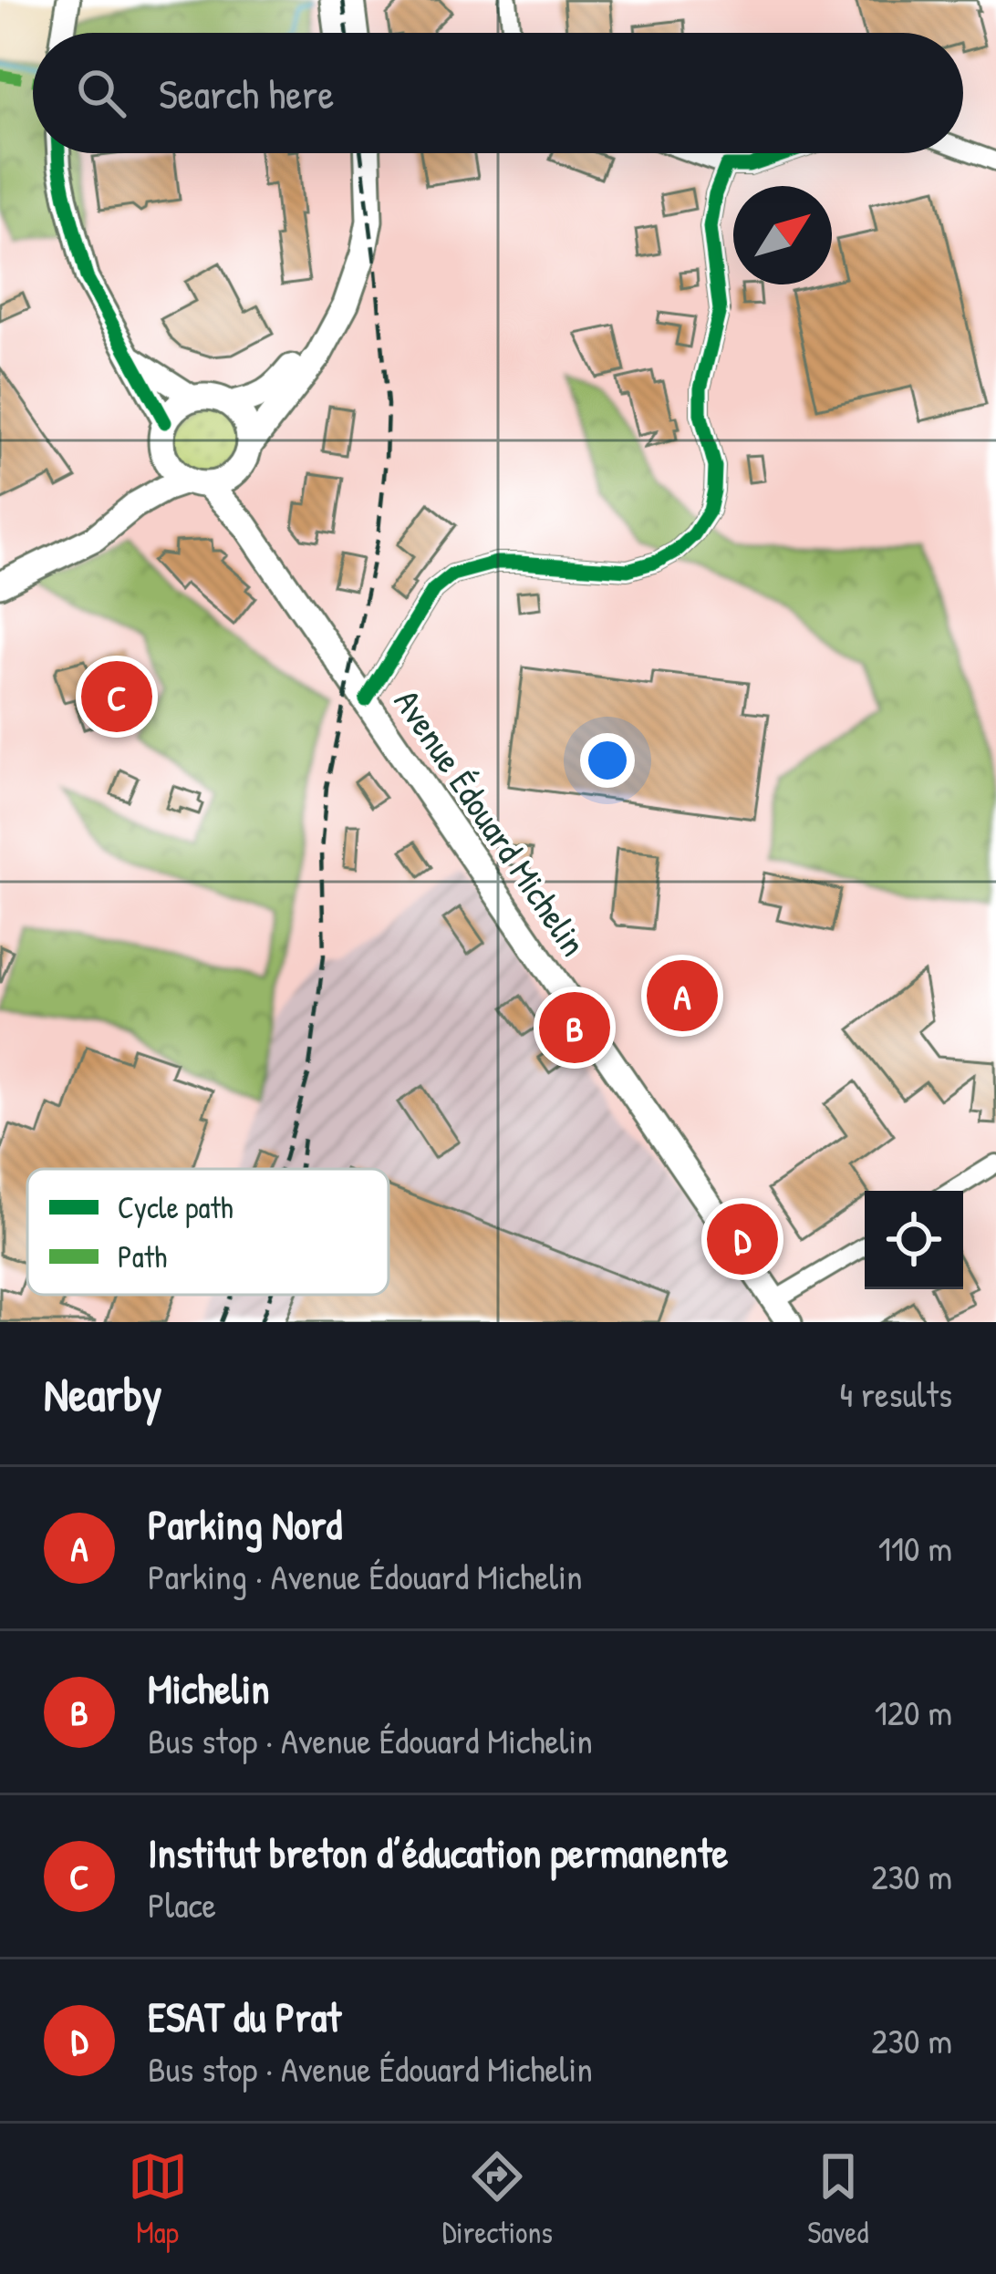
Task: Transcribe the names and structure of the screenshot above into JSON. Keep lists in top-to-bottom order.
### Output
{
  "streets": {
    "main road": ["Avenue Édouard Michelin"]
  },
  "legend": ["Cycle path", "Path"],
  "north": "top right",
  "page": {
    "search": "Search here",
    "pins": [
      "C",
      "A",
      "B",
      "D"
    ],
    "heading": ["Nearby", "4 results"],
    "list": [
      {
        "mark": "A",
        "name": "Parking Nord",
        "note": "Parking · Avenue Édouard Michelin",
        "value": "110 m"
      },
      {
        "mark": "B",
        "name": "Michelin",
        "note": "Bus stop · Avenue Édouard Michelin",
        "value": "120 m"
      },
      {
        "mark": "C",
        "name": "Institut breton d’éducation permanente",
        "note": "Place",
        "value": "230 m"
      },
      {
        "mark": "D",
        "name": "ESAT du Prat",
        "note": "Bus stop · Avenue Édouard Michelin",
        "value": "230 m"
      }
    ],
    "nav": ["Map", "Directions", "Saved"]
  }
}
